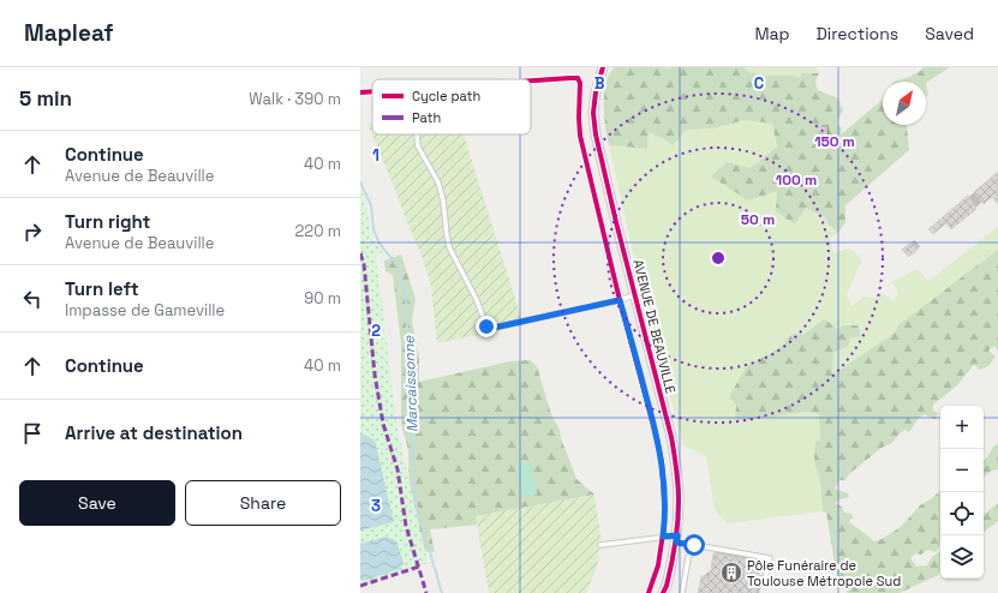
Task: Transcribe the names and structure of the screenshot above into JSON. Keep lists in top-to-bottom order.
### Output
{
  "streets": {
    "street": ["AVENUE DE BEAUVILLE"]
  },
  "water": ["Marcaissonne"],
  "places": {
    "building": ["Pôle Funéraire de Toulouse Métropole Sud"]
  },
  "legend": ["Cycle path", "Path"],
  "north": "top right",
  "page": {
    "header": "Mapleaf",
    "nav": ["Map", "Directions", "Saved"],
    "heading": ["5 min", "Walk · 390 m"],
    "list": [
      ["Continue", "Avenue de Beauville", "40 m"],
      ["Turn right", "Avenue de Beauville", "220 m"],
      ["Turn left", "Impasse de Gameville", "90 m"],
      ["Continue", "40 m"],
      "Arrive at destination"
    ],
    "map_buttons": ["+", "−"],
    "buttons": ["Save", "Share"]
  },
  "grid": {
    "columns": ["B", "C"],
    "rows": ["1", "2", "3"]
  },
  "rings": ["150 m", "100 m", "50 m"]
}
